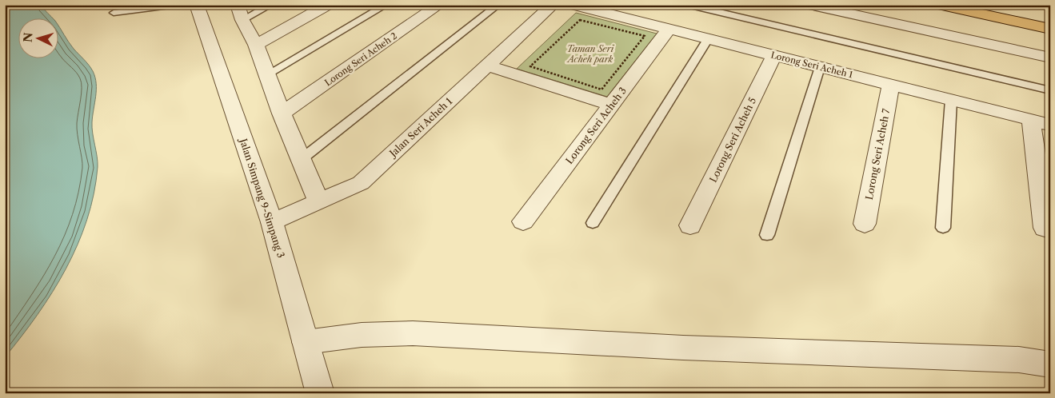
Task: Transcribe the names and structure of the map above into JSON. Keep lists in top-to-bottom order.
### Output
{
  "streets": {
    "street": [
      "Lorong Seri Acheh 2",
      "Lorong Seri Acheh 1",
      "Lorong Seri Acheh 3",
      "Jalan Seri Acheh 1",
      "Lorong Seri Acheh 5",
      "Lorong Seri Acheh 7",
      "Jalan Simpang 9-Simpang 3"
    ]
  },
  "crossings": [
    ["Lorong Seri Acheh 1", "Lorong Seri Acheh 3"],
    ["Lorong Seri Acheh 1", "Lorong Seri Acheh 5"],
    ["Lorong Seri Acheh 1", "Lorong Seri Acheh 7"],
    ["Jalan Seri Acheh 1", "Jalan Simpang 9-Simpang 3"]
  ],
  "parks": ["Taman Seri Acheh park"],
  "north": "left"
}
